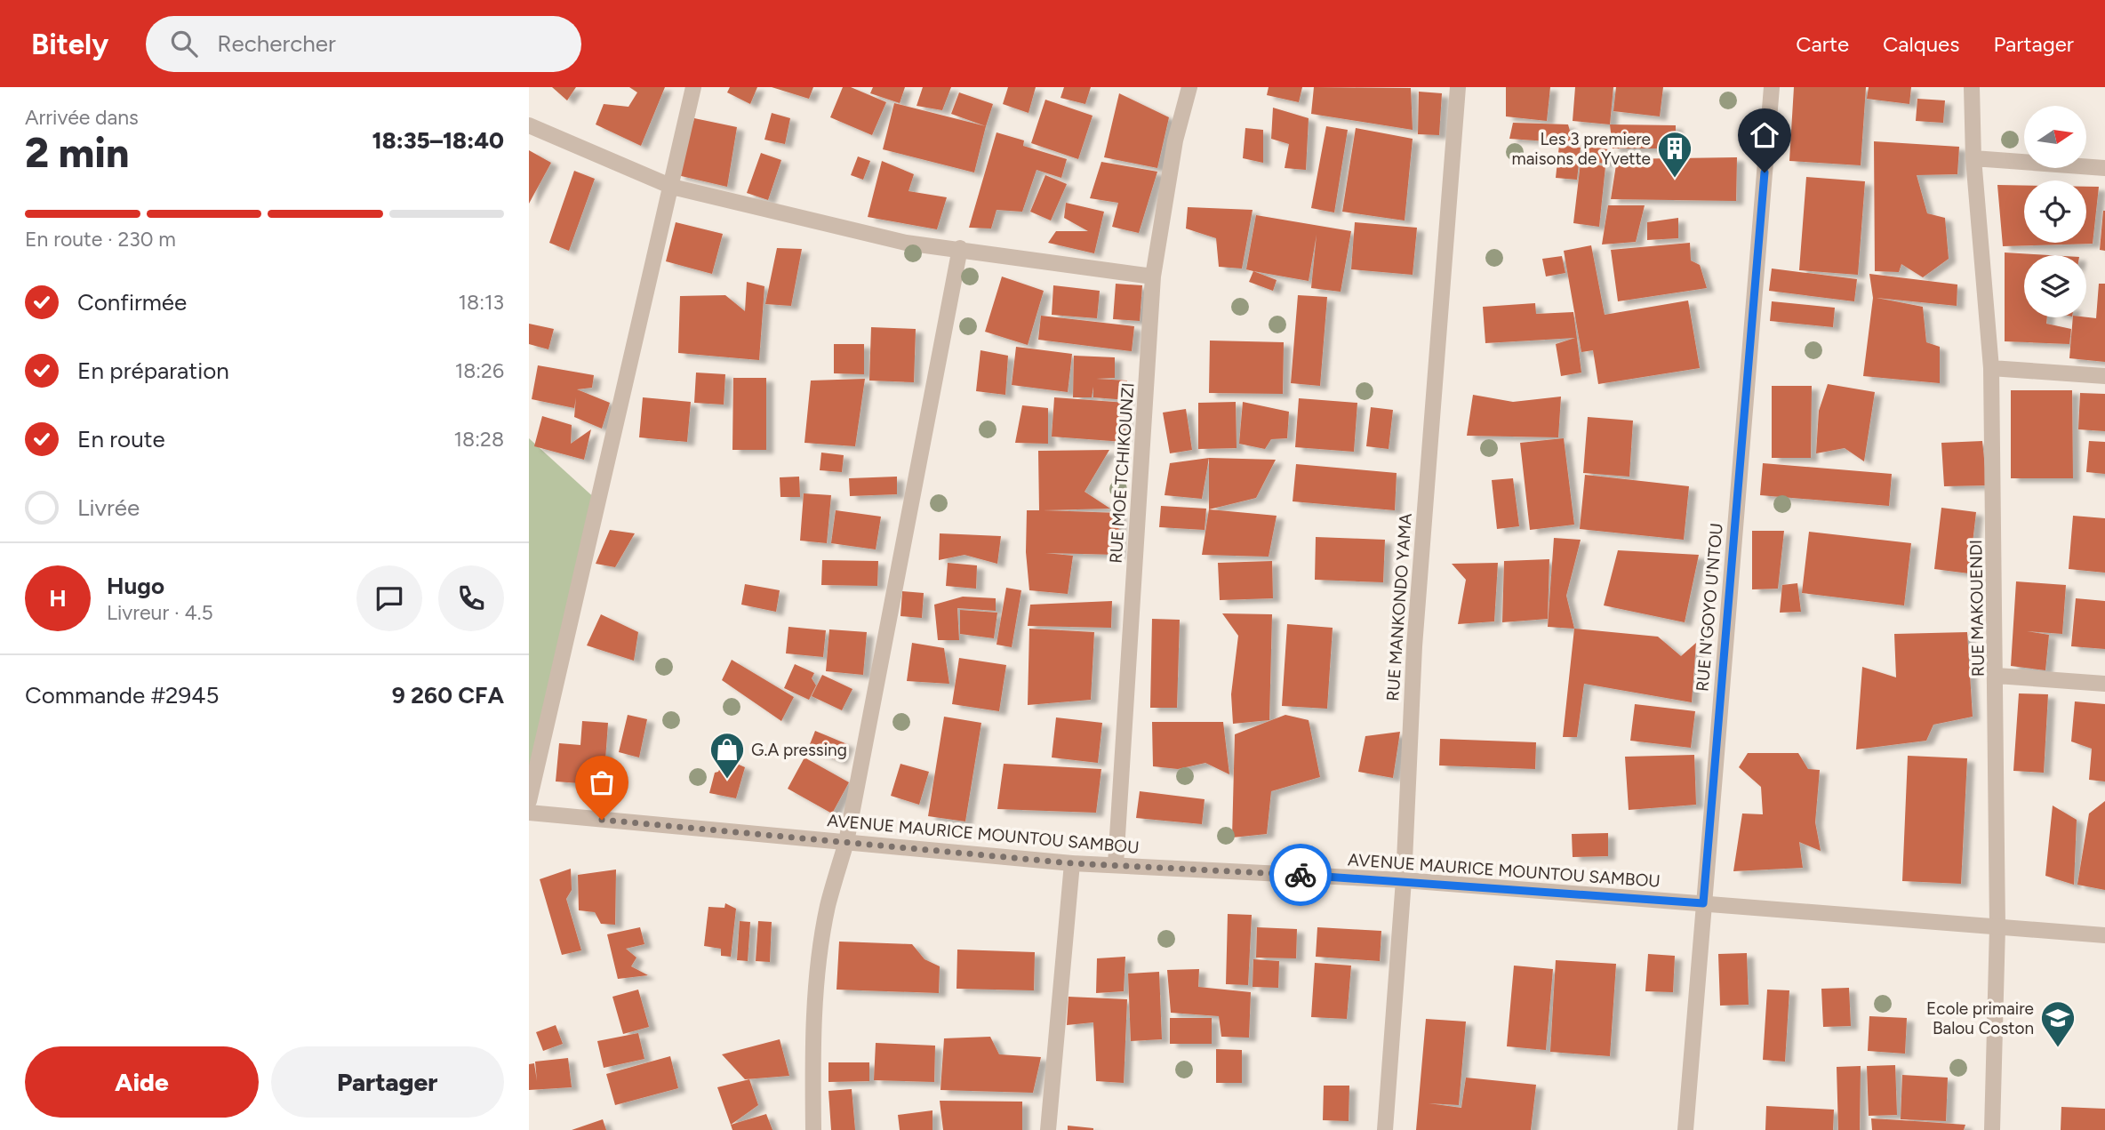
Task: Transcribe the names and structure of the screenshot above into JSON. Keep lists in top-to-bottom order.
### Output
{
  "streets": {
    "street": [
      "RUE MOE TCHIKOUNZI",
      "RUE MANKONDO YAMA",
      "RUE N'GOYO U'NTOU",
      "RUE MAKOUENDI",
      "AVENUE MAURICE MOUNTOU SAMBOU"
    ]
  },
  "crossings": [
    ["RUE MOE TCHIKOUNZI", "AVENUE MAURICE MOUNTOU SAMBOU"],
    ["RUE MANKONDO YAMA", "AVENUE MAURICE MOUNTOU SAMBOU"],
    ["RUE N'GOYO U'NTOU", "AVENUE MAURICE MOUNTOU SAMBOU"],
    ["RUE MAKOUENDI", "AVENUE MAURICE MOUNTOU SAMBOU"]
  ],
  "places": {
    "building": ["Les 3 premiere maisons de Yvette"],
    "shop": ["G.A pressing"],
    "school or university": ["Ecole primaire Balou Coston"]
  },
  "north": "right",
  "page": {
    "header": "Bitely",
    "search": "Rechercher",
    "nav": ["Carte", "Calques", "Partager"],
    "heading": ["2 min", "Arrivée dans", "18:35–18:40"],
    "panel": [
      "Hugo",
      "Livreur · 4.5",
      "Commande #2945",
      "9 260 CFA"
    ],
    "bar": "En route · 230 m",
    "list": [
      ["Confirmée", "18:13"],
      ["En préparation", "18:26"],
      ["En route", "18:28"],
      "Livrée"
    ],
    "round": "H",
    "buttons": ["Aide", "Partager"]
  }
}
